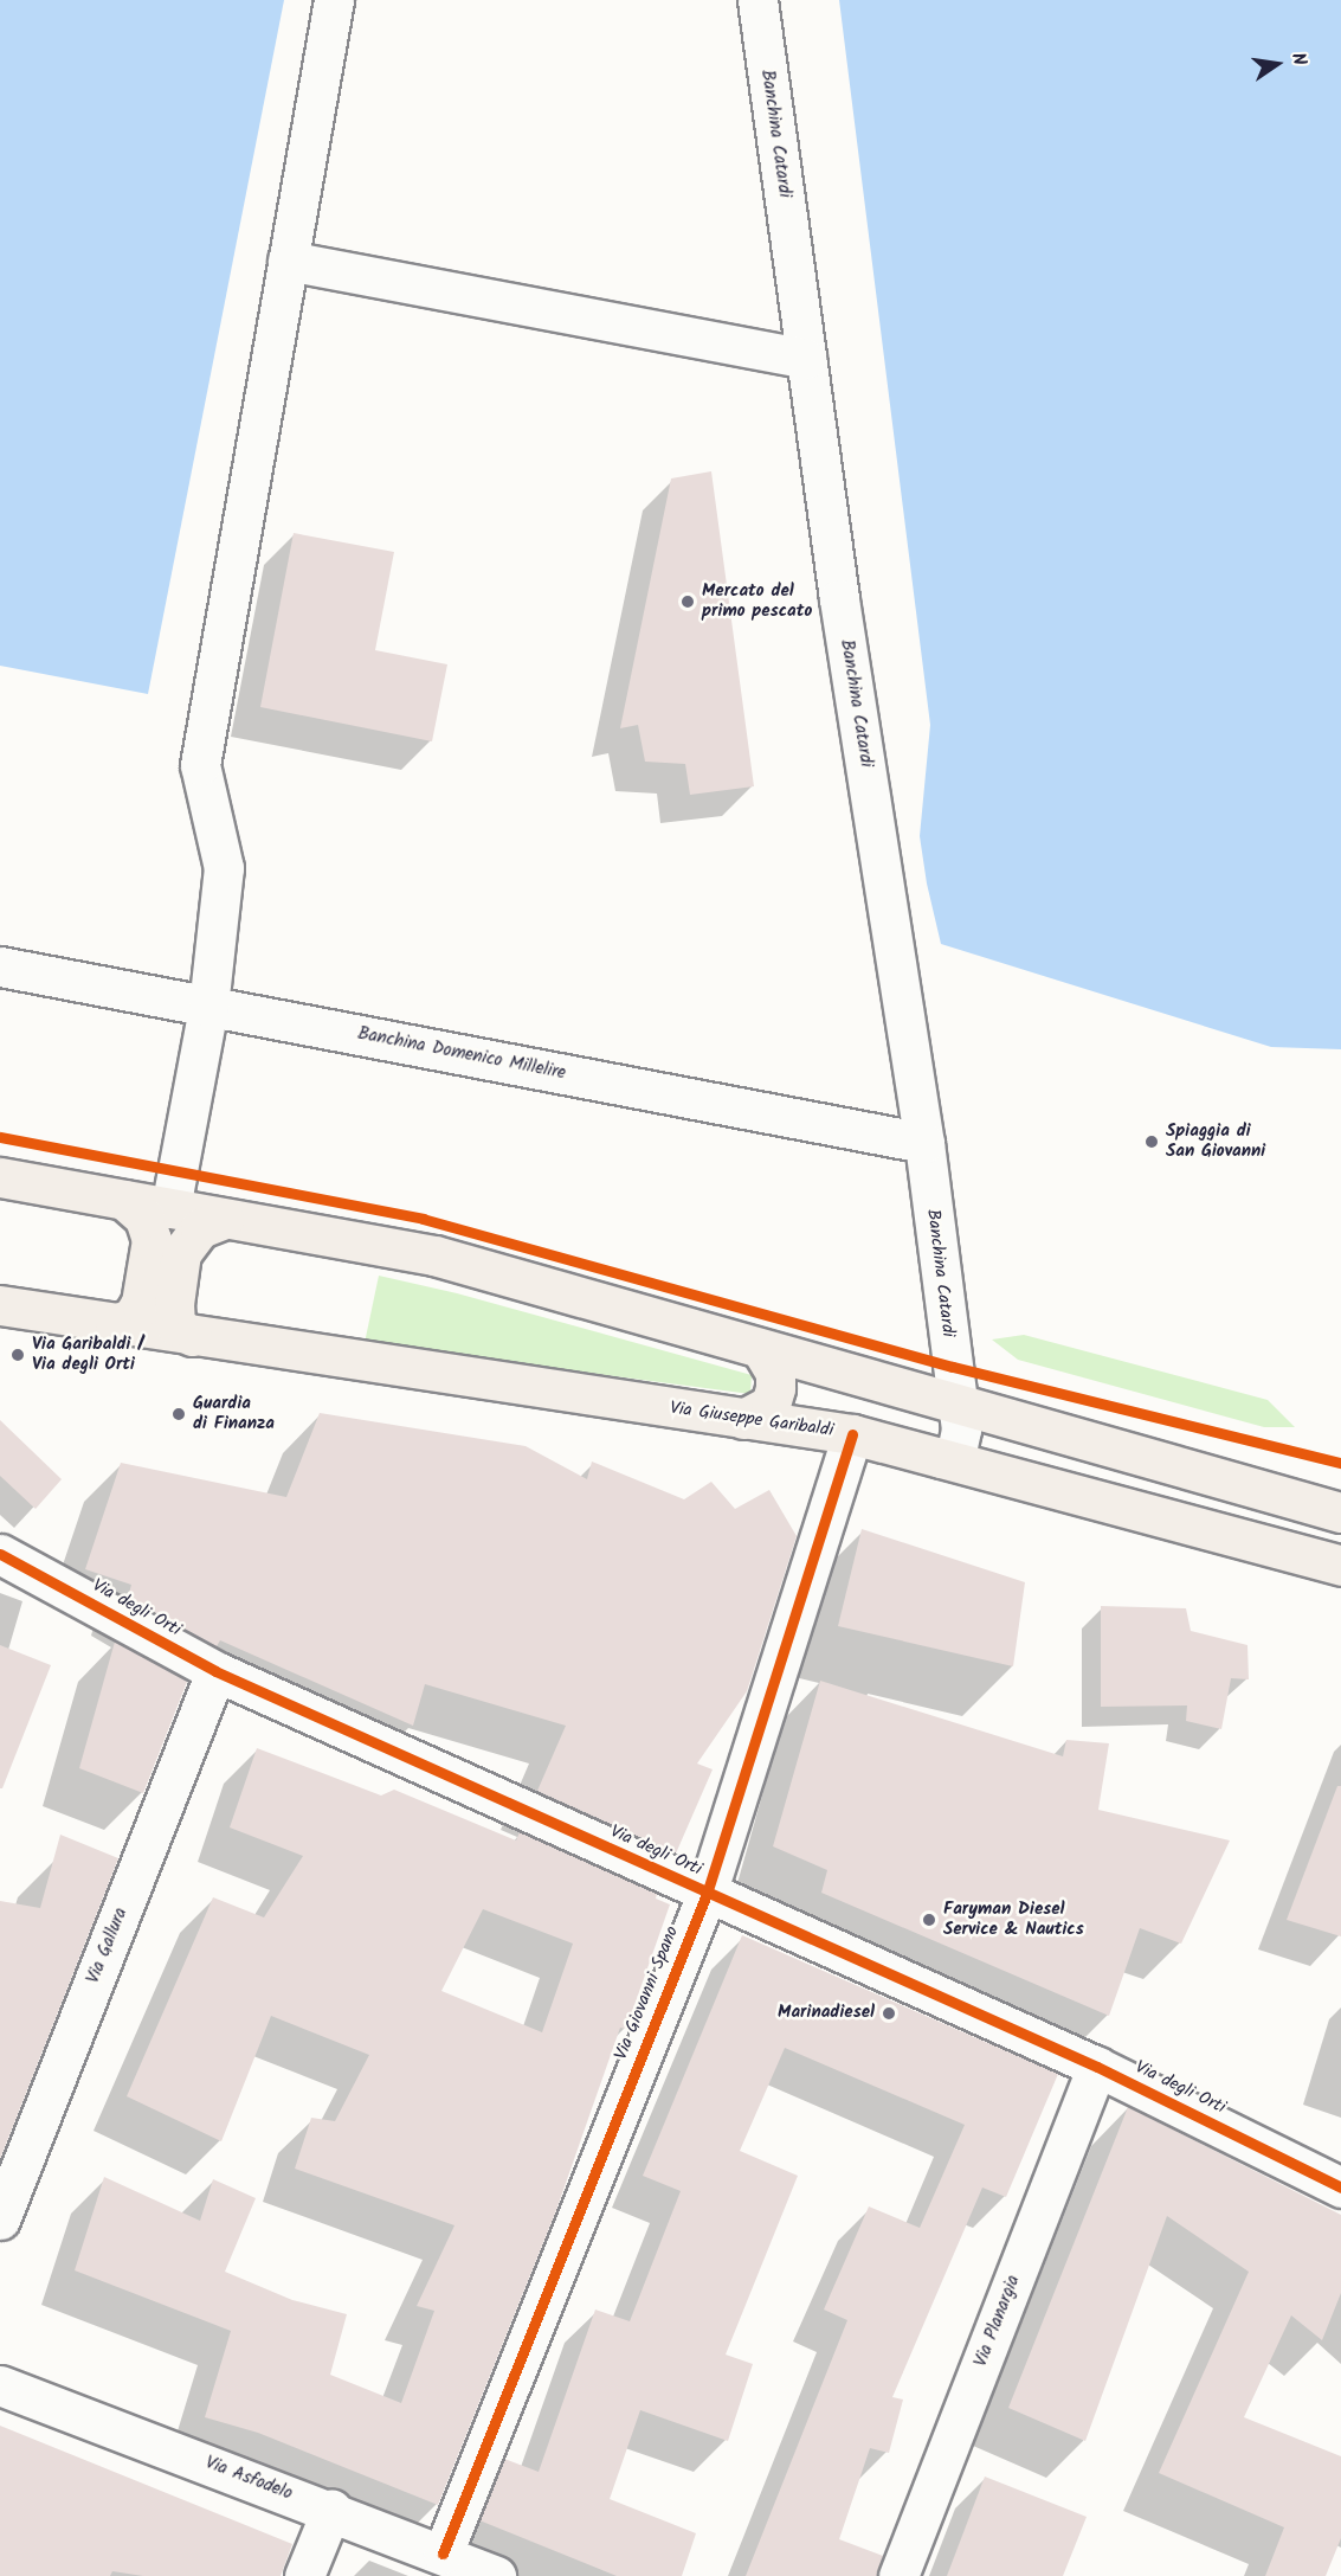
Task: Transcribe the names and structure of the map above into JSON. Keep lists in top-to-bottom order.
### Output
{
  "streets": {
    "main road": ["Via Giuseppe Garibaldi"],
    "street": [
      "Banchina Catardi",
      "Banchina Domenico Millelire",
      "Via degli Orti",
      "Via Gallura",
      "Via Giovanni Spano",
      "Via Planargia",
      "Via Asfodelo"
    ]
  },
  "crossings": [
    ["Banchina Catardi", "Banchina Domenico Millelire"],
    ["Banchina Catardi", "Via Giuseppe Garibaldi"],
    ["Via Giuseppe Garibaldi", "Via Giovanni Spano"],
    ["Via degli Orti", "Via Gallura"],
    ["Via degli Orti", "Via Giovanni Spano"],
    ["Via degli Orti", "Via Planargia"],
    ["Via Giovanni Spano", "Via Asfodelo"]
  ],
  "places": [
    "Mercato del primo pescato",
    "Spiaggia di San Giovanni",
    "Via Garibaldi / Via degli Orti",
    "Guardia di Finanza",
    "Faryman Diesel Service & Nautics",
    "Marinadiesel"
  ],
  "north": "right"
}
